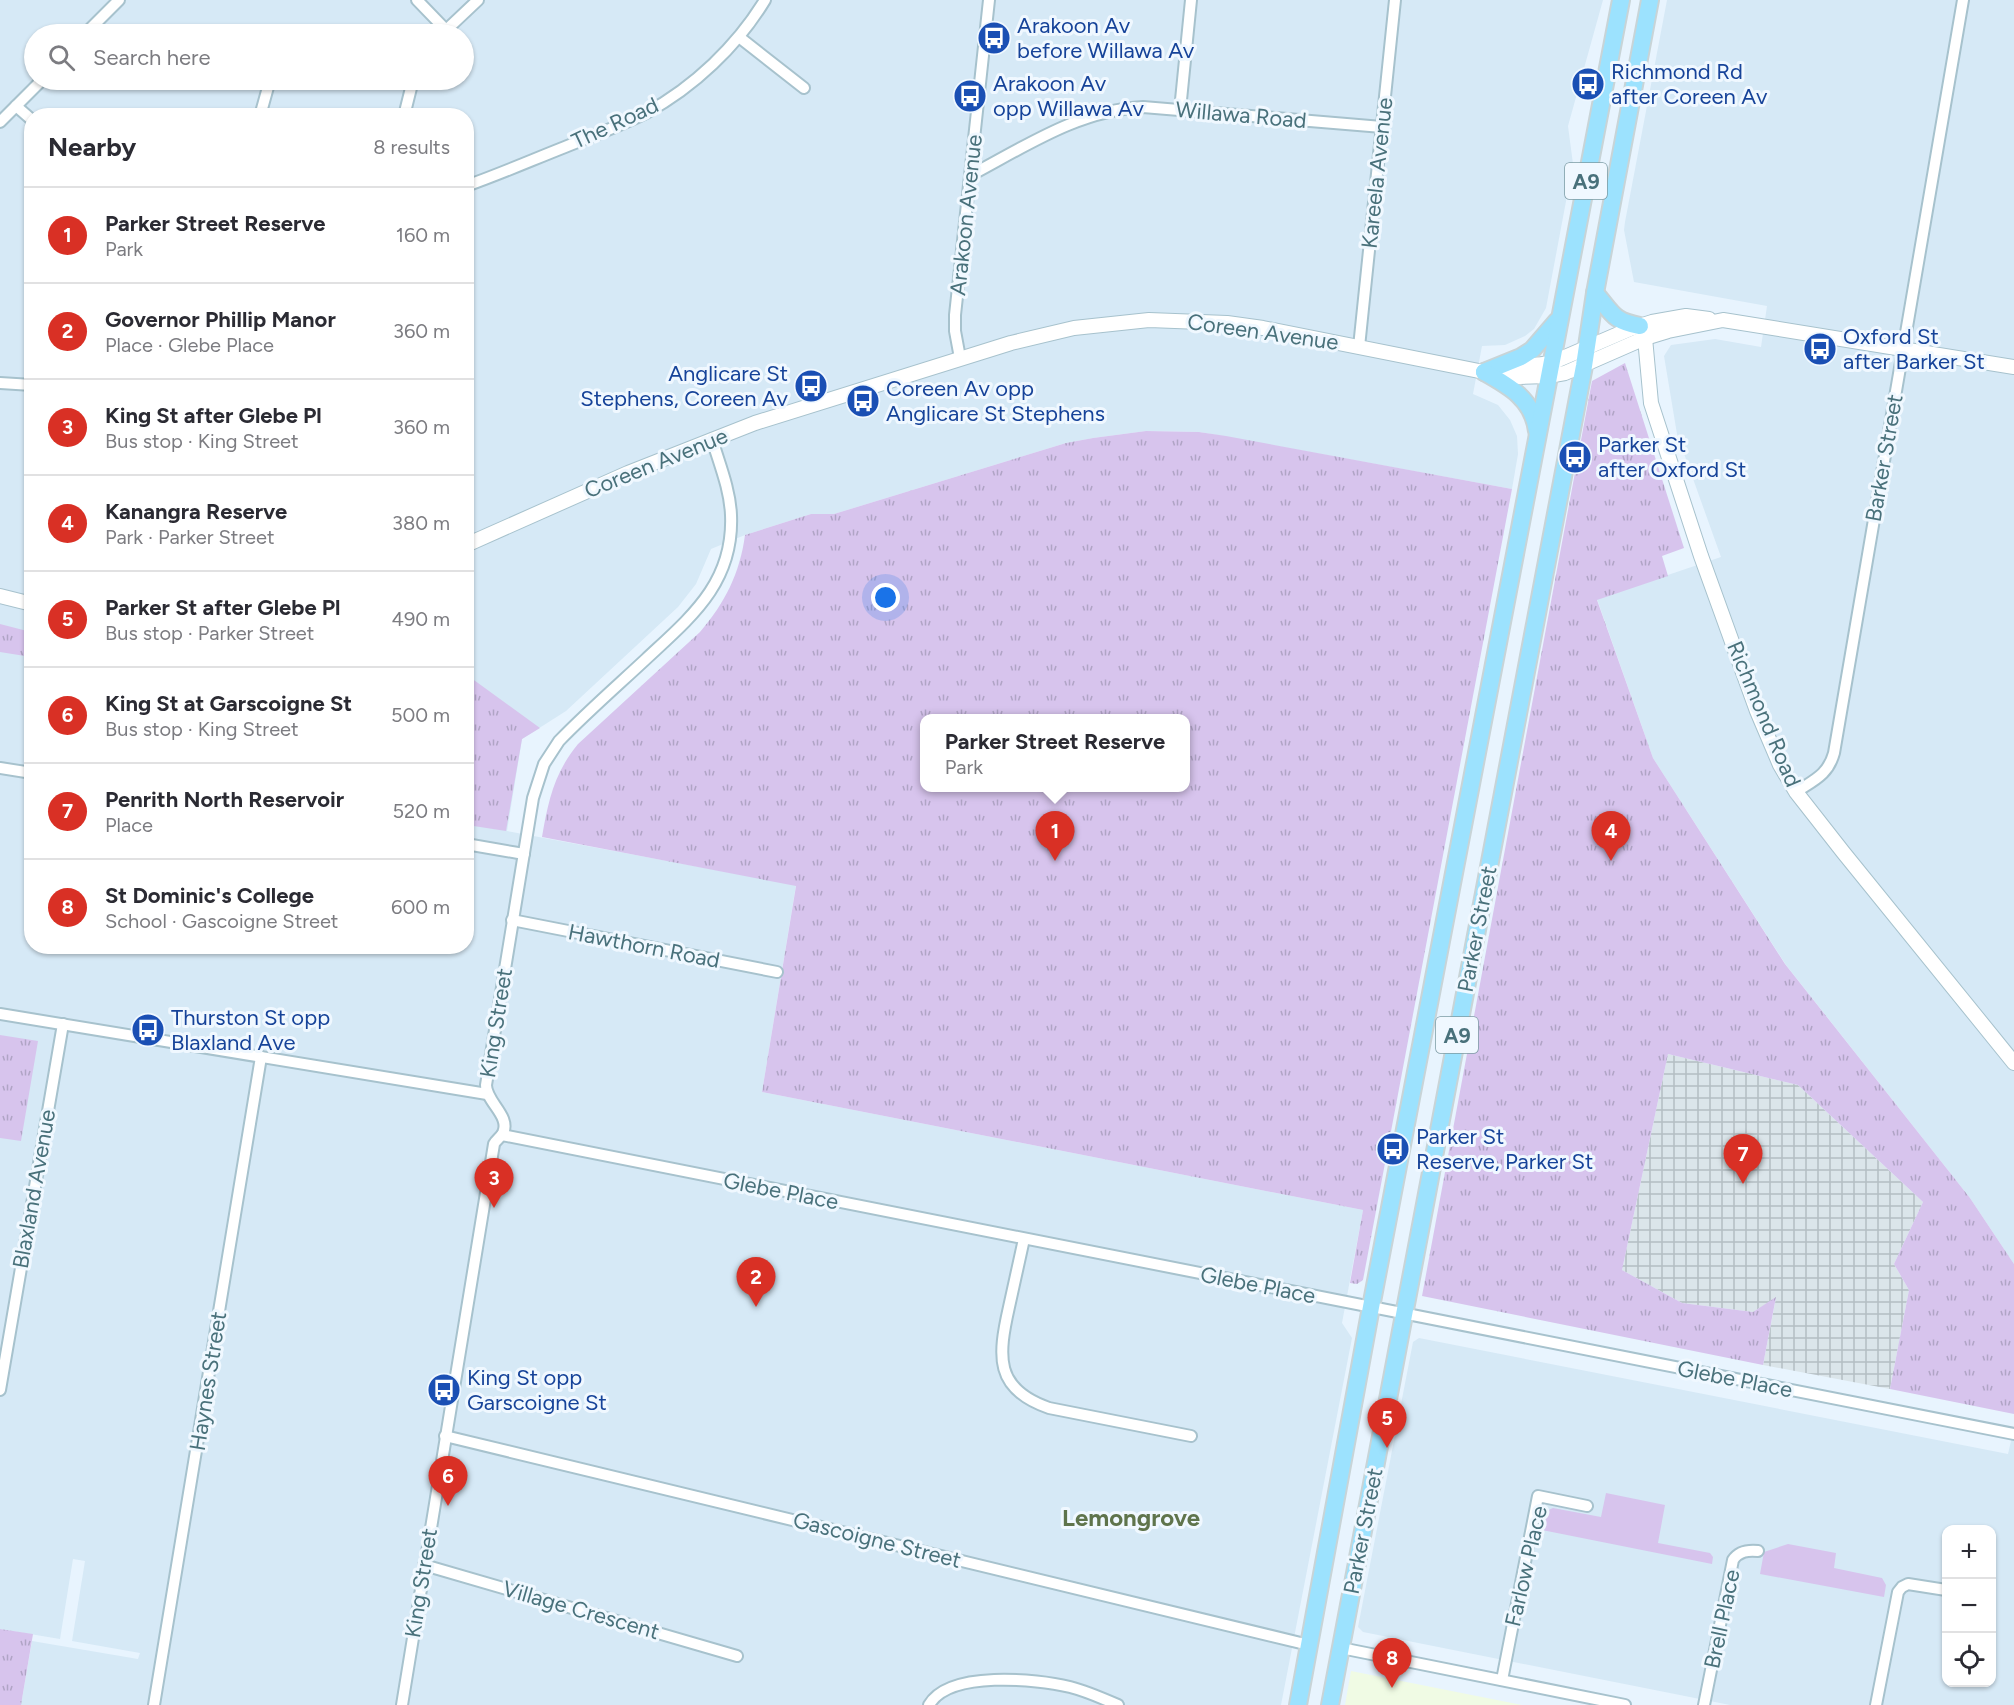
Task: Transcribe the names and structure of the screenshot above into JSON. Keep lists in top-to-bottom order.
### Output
{
  "streets": {
    "highway": ["A9", "Parker Street"],
    "street": [
      "Willawa Road",
      "The Road",
      "Kareela Avenue",
      "Arakoon Avenue",
      "Coreen Avenue",
      "Barker Street",
      "Richmond Road",
      "Hawthorn Road",
      "King Street",
      "Blaxland Avenue",
      "Glebe Place",
      "Haynes Street",
      "Gascoigne Street",
      "Farlow Place",
      "Village Crescent",
      "Brell Place"
    ]
  },
  "crossings": [
    ["Willawa Road", "Kareela Avenue"],
    ["Willawa Road", "Arakoon Avenue"],
    ["Kareela Avenue", "Coreen Avenue"],
    ["A9", "Coreen Avenue"],
    ["A9", "Parker Street"],
    ["Arakoon Avenue", "Coreen Avenue"],
    ["Coreen Avenue", "Barker Street"],
    ["Coreen Avenue", "Richmond Road"],
    ["Coreen Avenue", "Parker Street"],
    ["Coreen Avenue", "King Street"],
    ["Barker Street", "Richmond Road"],
    ["Parker Street", "Glebe Place"],
    ["Parker Street", "Gascoigne Street"],
    ["Hawthorn Road", "King Street"],
    ["King Street", "Glebe Place"],
    ["King Street", "Gascoigne Street"],
    ["King Street", "Village Crescent"]
  ],
  "districts": ["Lemongrove"],
  "places": {
    "bus stop": [
      "Arakoon Av before Willawa Av",
      "Richmond Rd after Coreen Av",
      "Arakoon Av opp Willawa Av",
      "Oxford St after Barker St",
      "Anglicare St Stephens, Coreen Av",
      "Coreen Av opp Anglicare St Stephens",
      "Parker St after Oxford St",
      "Thurston St opp Blaxland Ave",
      "Parker St Reserve, Parker St",
      "King St opp Garscoigne St"
    ]
  },
  "page": {
    "search": "Search here",
    "heading": ["Nearby", "8 results"],
    "list": [
      {
        "mark": "1",
        "name": "Parker Street Reserve",
        "note": "Park",
        "value": "160 m"
      },
      {
        "mark": "2",
        "name": "Governor Phillip Manor",
        "note": "Place · Glebe Place",
        "value": "360 m"
      },
      {
        "mark": "3",
        "name": "King St after Glebe Pl",
        "note": "Bus stop · King Street",
        "value": "360 m"
      },
      {
        "mark": "4",
        "name": "Kanangra Reserve",
        "note": "Park · Parker Street",
        "value": "380 m"
      },
      {
        "mark": "5",
        "name": "Parker St after Glebe Pl",
        "note": "Bus stop · Parker Street",
        "value": "490 m"
      },
      {
        "mark": "6",
        "name": "King St at Garscoigne St",
        "note": "Bus stop · King Street",
        "value": "500 m"
      },
      {
        "mark": "7",
        "name": "Penrith North Reservoir",
        "note": "Place",
        "value": "520 m"
      },
      {
        "mark": "8",
        "name": "St Dominic's College",
        "note": "School · Gascoigne Street",
        "value": "600 m"
      }
    ],
    "popup": ["Parker Street Reserve", "Park"],
    "pins": [
      "1",
      "4",
      "7",
      "3",
      "2",
      "5",
      "6",
      "8"
    ],
    "map_buttons": ["+", "−"]
  }
}
